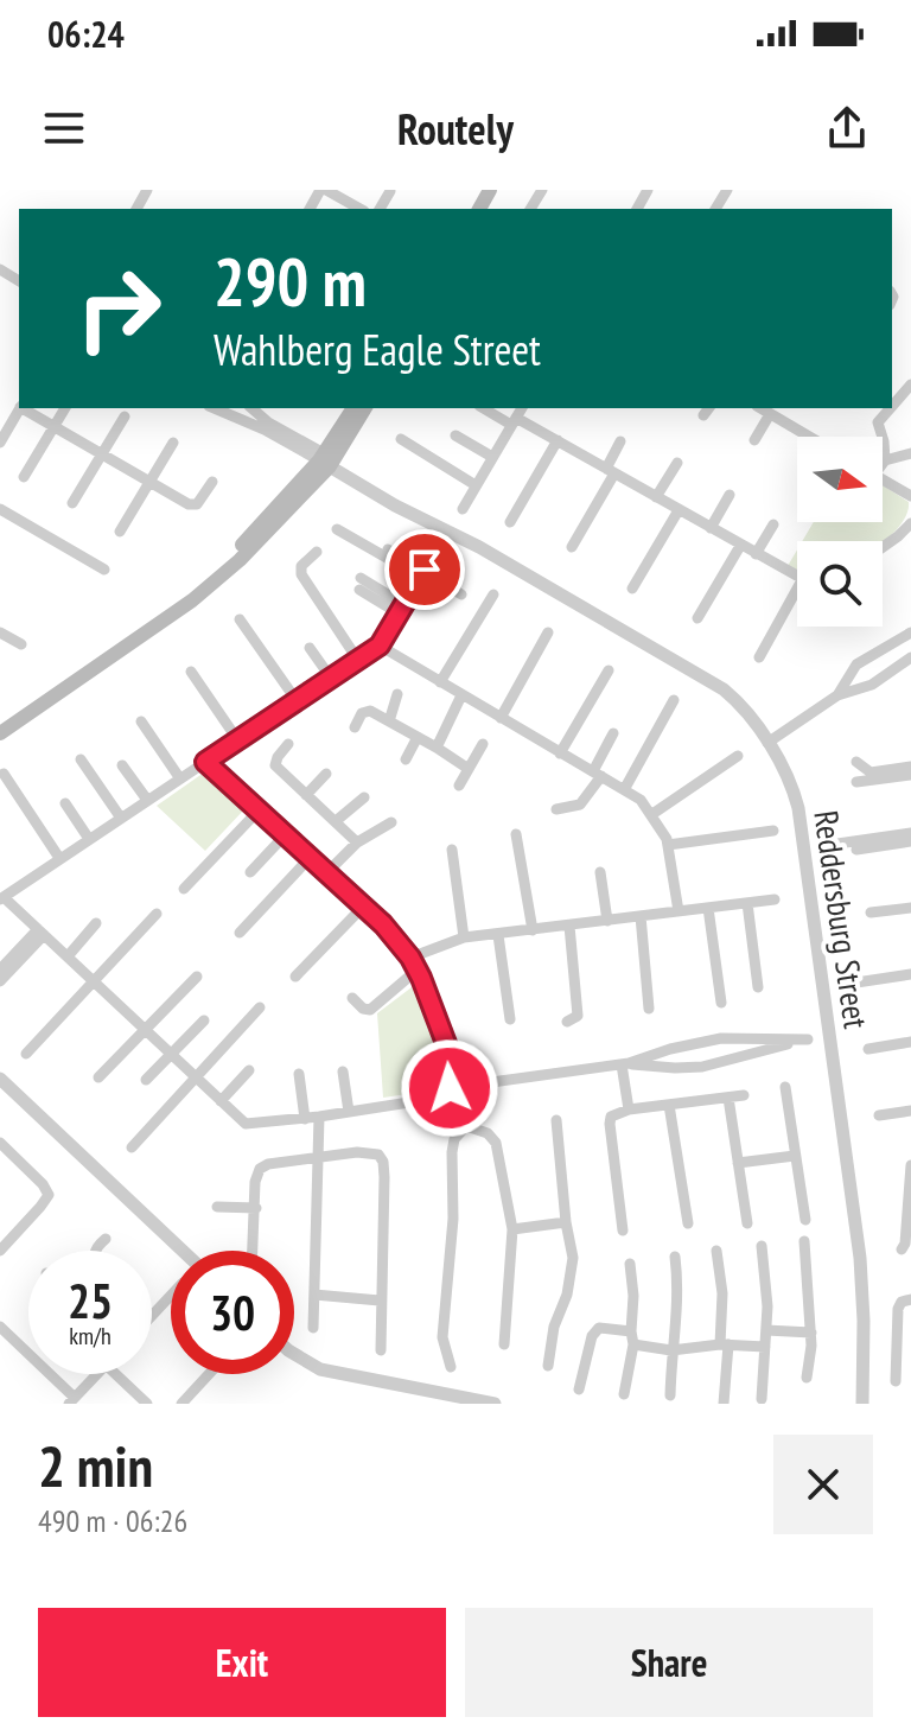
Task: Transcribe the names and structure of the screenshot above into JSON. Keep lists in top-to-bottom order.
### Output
{
  "streets": {
    "street": ["Reddersburg Street"]
  },
  "north": "right",
  "page": {
    "status": "06:24",
    "header": "Routely",
    "turn": ["290 m", "Wahlberg Eagle Street"],
    "speed": "25 km/h",
    "limit": "30",
    "heading": ["2 min", "490 m · 06:26"],
    "buttons": ["Exit", "Share"]
  }
}
